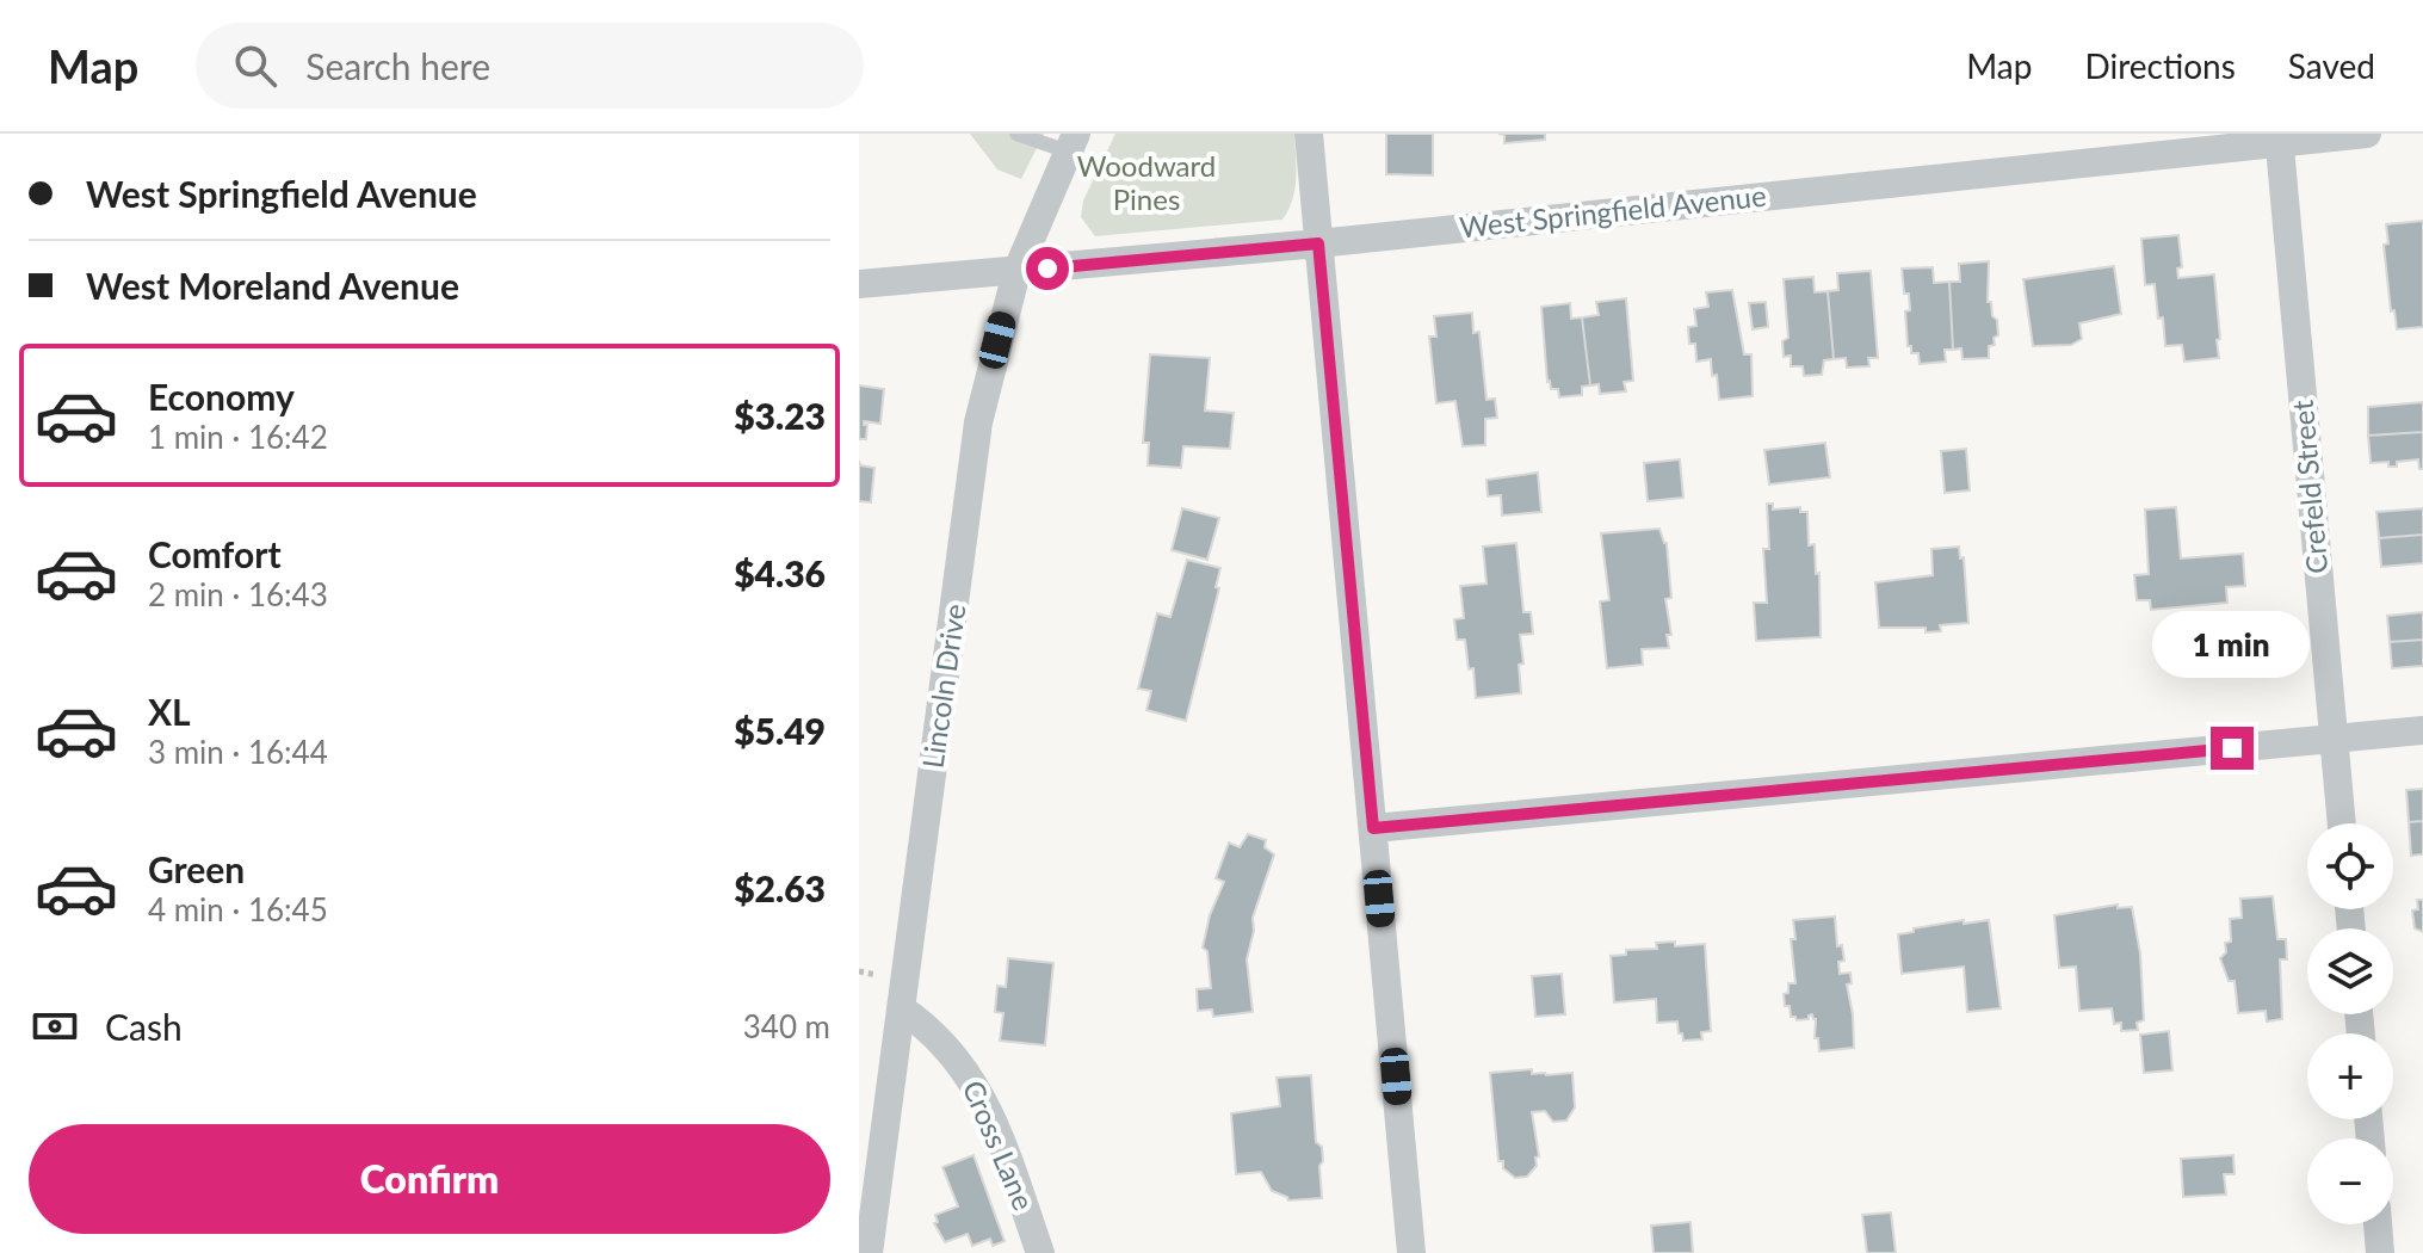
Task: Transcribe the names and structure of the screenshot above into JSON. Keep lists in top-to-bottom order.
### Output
{
  "streets": {
    "street": [
      "West Springfield Avenue",
      "Crefeld Street",
      "Lincoln Drive",
      "Cross Lane"
    ]
  },
  "crossings": [
    ["West Springfield Avenue", "Crefeld Street"],
    ["West Springfield Avenue", "Lincoln Drive"],
    ["Lincoln Drive", "Cross Lane"]
  ],
  "parks": ["Woodward Pines"],
  "page": {
    "header": "Map",
    "search": "Search here",
    "nav": ["Map", "Directions", "Saved"],
    "banner": ["West Springfield Avenue", "West Moreland Avenue"],
    "list": [
      {
        "name": "Economy",
        "note": "1 min · 16:42",
        "value": "$3.23"
      },
      {
        "name": "Comfort",
        "note": "2 min · 16:43",
        "value": "$4.36"
      },
      {
        "name": "XL",
        "note": "3 min · 16:44",
        "value": "$5.49"
      },
      {
        "name": "Green",
        "note": "4 min · 16:45",
        "value": "$2.63"
      }
    ],
    "bubble": "1 min",
    "map_buttons": ["+", "−"],
    "pay": ["Cash", "340 m"],
    "buttons": "Confirm"
  }
}
